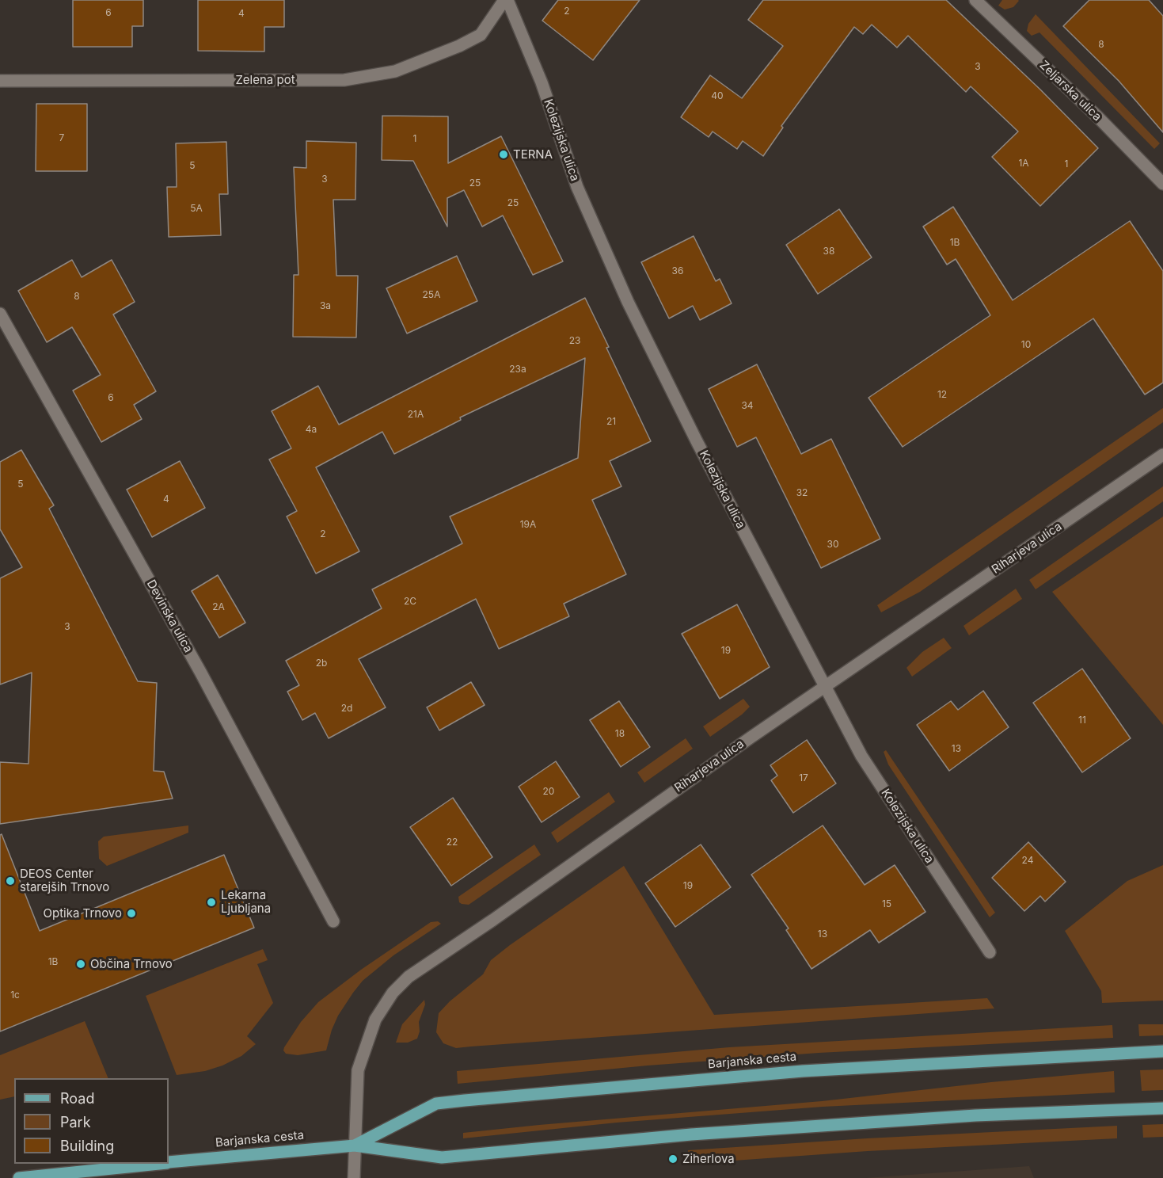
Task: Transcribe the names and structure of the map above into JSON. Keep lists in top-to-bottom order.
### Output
{
  "streets": {
    "main road": ["Barjanska cesta"],
    "street": [
      "Zelena pot",
      "Zeljarska ulica",
      "Kolezijska ulica",
      "Riharjeva ulica",
      "Devinska ulica"
    ]
  },
  "crossings": [
    ["Zelena pot", "Kolezijska ulica"],
    ["Kolezijska ulica", "Riharjeva ulica"],
    ["Riharjeva ulica", "Barjanska cesta"]
  ],
  "places": [
    "TERNA",
    "DEOS Center starejših Trnovo",
    "Lekarna Ljubljana",
    "Optika Trnovo",
    "Občina Trnovo",
    "Ziherlova"
  ],
  "house_numbers": [
    "2",
    "6",
    "4",
    "8",
    "3",
    "40",
    "7",
    "1",
    "1A",
    "1",
    "5",
    "3",
    "25",
    "25",
    "5A",
    "1B",
    "38",
    "36",
    "25A",
    "8",
    "3a",
    "23",
    "10",
    "23a",
    "12",
    "6",
    "34",
    "21A",
    "21",
    "4a",
    "5",
    "32",
    "4",
    "19A",
    "2",
    "30",
    "2C",
    "2A",
    "3",
    "19",
    "2b",
    "2d",
    "11",
    "18",
    "13",
    "17",
    "20",
    "22",
    "24",
    "19",
    "15",
    "13",
    "1B",
    "1c"
  ],
  "legend": ["Road", "Park", "Building"]
}
